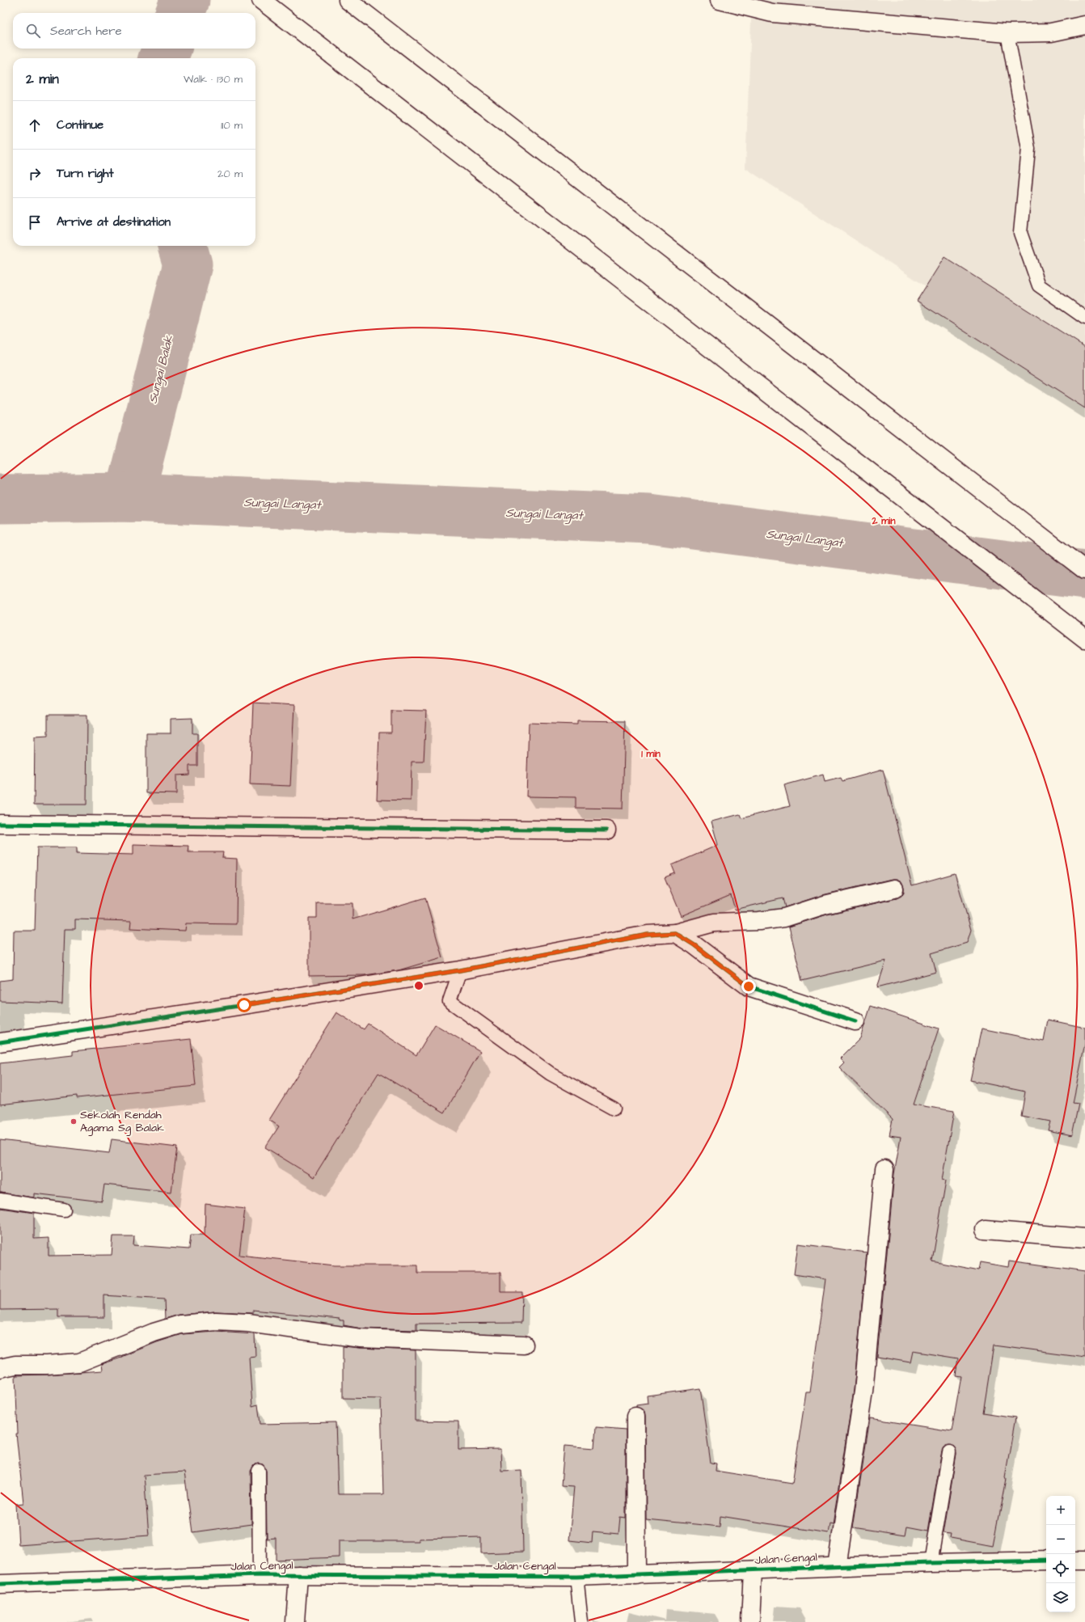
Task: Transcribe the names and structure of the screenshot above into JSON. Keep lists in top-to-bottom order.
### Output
{
  "streets": {
    "main road": ["Jalan Cengal"]
  },
  "water": ["Sungai Balak", "Sungai Langat"],
  "places": ["Sekolah Rendah Agama Sg Balak"],
  "page": {
    "search": "Search here",
    "heading": ["2 min", "Walk · 130 m"],
    "list": [
      ["Continue", "110 m"],
      ["Turn right", "20 m"],
      "Arrive at destination"
    ],
    "map_buttons": ["+", "−"]
  },
  "rings": ["2 min", "1 min"]
}
